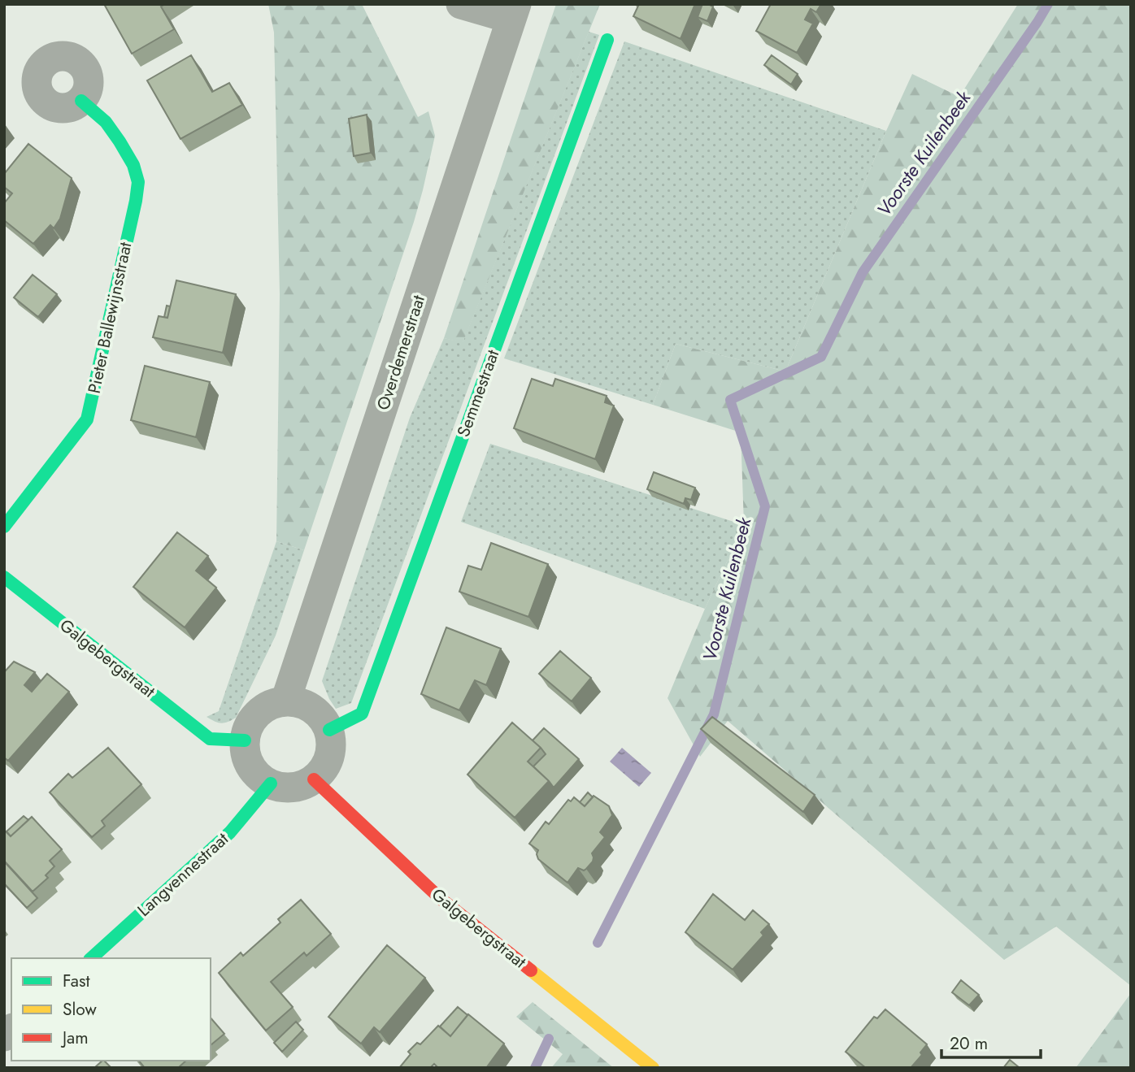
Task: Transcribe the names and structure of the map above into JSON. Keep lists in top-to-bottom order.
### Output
{
  "streets": {
    "street": [
      "Pieter Ballewijnsstraat",
      "Overdemerstraat",
      "Semmestraat",
      "Galgebergstraat",
      "Langvennestraat"
    ]
  },
  "crossings": [
    ["Overdemerstraat", "Semmestraat"],
    ["Overdemerstraat", "Galgebergstraat"],
    ["Overdemerstraat", "Langvennestraat"],
    ["Semmestraat", "Galgebergstraat"],
    ["Semmestraat", "Langvennestraat"],
    ["Galgebergstraat", "Langvennestraat"]
  ],
  "water": ["Voorste Kuilenbeek"],
  "legend": ["Fast", "Slow", "Jam"],
  "scale_bar": "20 m"
}
